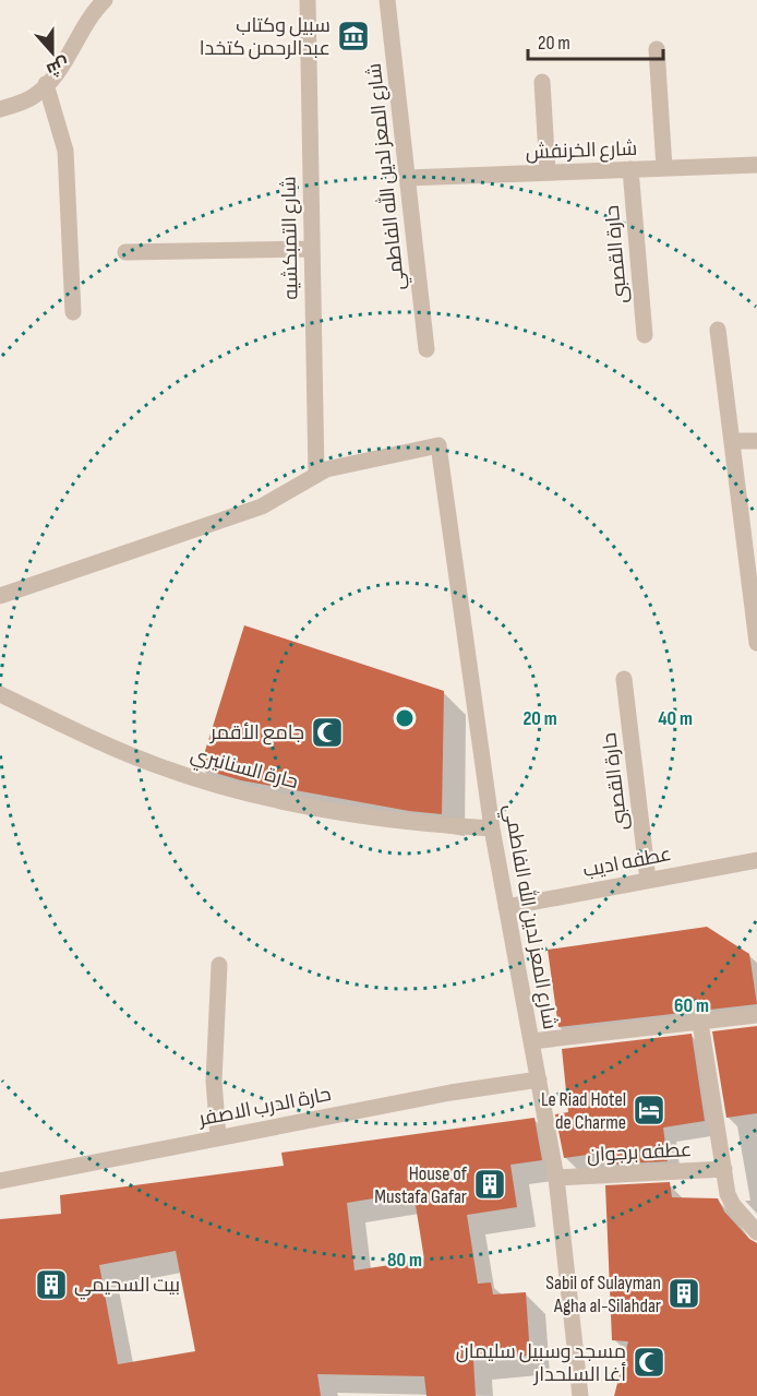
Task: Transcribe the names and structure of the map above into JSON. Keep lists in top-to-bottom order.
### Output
{
  "streets": {
    "street": [
      "شارع الخرنفش",
      "شارع المعز لدين الله الفاطمي",
      "شارع التمبكشيه",
      "حارة القصبى",
      "حارة السنانيري",
      "عطفه اديب",
      "حارة الدرب الاصفر",
      "عطفه برجوان"
    ]
  },
  "crossings": [
    ["شارع الخرنفش", "شارع المعز لدين الله الفاطمي"],
    ["شارع الخرنفش", "حارة القصبى"],
    ["شارع المعز لدين الله الفاطمي", "شارع التمبكشيه"],
    ["شارع المعز لدين الله الفاطمي", "حارة السنانيري"],
    ["شارع المعز لدين الله الفاطمي", "عطفه اديب"],
    ["شارع المعز لدين الله الفاطمي", "حارة الدرب الاصفر"],
    ["شارع المعز لدين الله الفاطمي", "عطفه برجوان"],
    ["حارة القصبى", "عطفه اديب"]
  ],
  "places": {
    "museum": ["سبيل وكتاب عبدالرحمن كتخدا"],
    "mosque": ["جامع الأقمر", "مسجد وسبيل سليمان أغا السلحدار"],
    "hotel": ["Le Riad Hotel de Charme"],
    "building": ["House of Mustafa Gafar", "بيت السحيمي", "Sabil of Sulayman Agha al-Silahdar"]
  },
  "scale_bar": "20 m",
  "north": "bottom",
  "rings": [
    "20 m",
    "40 m",
    "60 m",
    "80 m"
  ]
}
